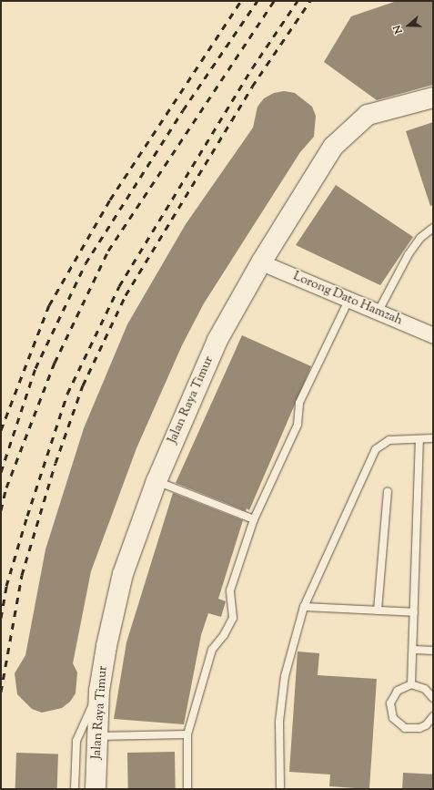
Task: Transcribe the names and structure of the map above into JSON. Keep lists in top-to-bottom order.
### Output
{
  "streets": {
    "main road": ["Jalan Raya Timur"],
    "street": ["Lorong Dato Hamzah"]
  },
  "crossings": [
    ["Lorong Dato Hamzah", "Jalan Raya Timur"]
  ],
  "north": "left"
}
